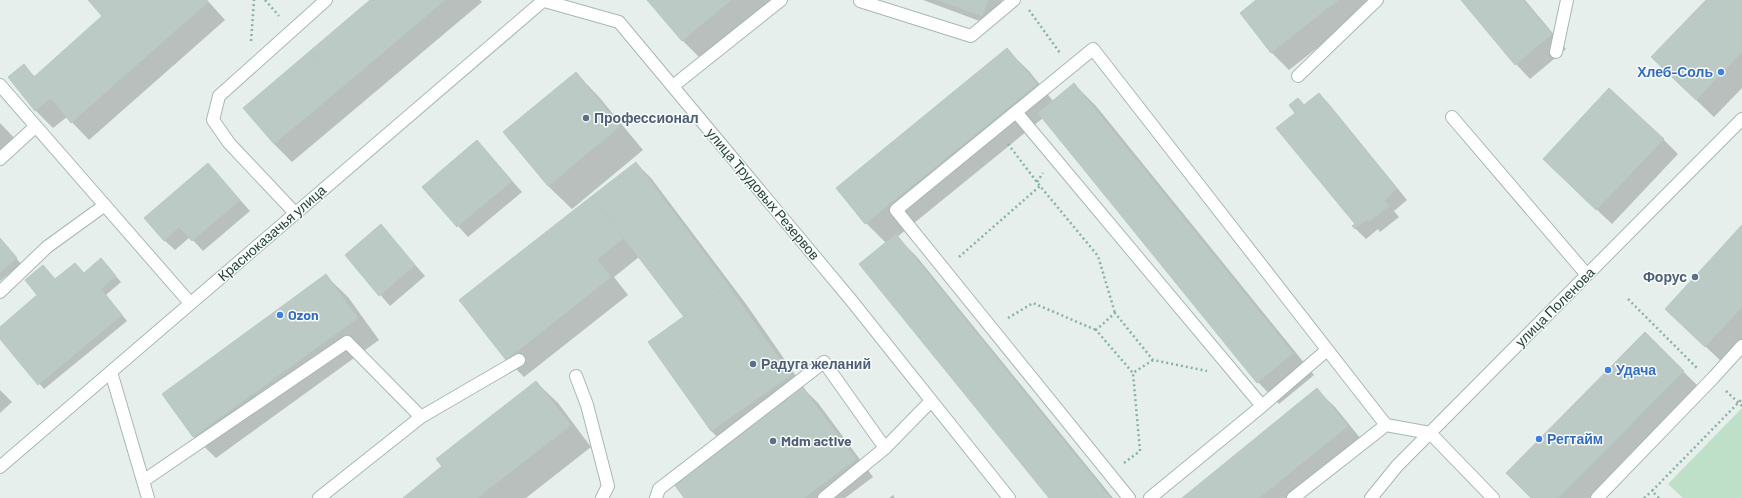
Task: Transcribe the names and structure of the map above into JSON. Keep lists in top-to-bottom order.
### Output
{
  "streets": {
    "street": ["улица Трудовых Резервов", "Красноказачья улица", "улица Поленова"]
  },
  "crossings": [
    ["улица Трудовых Резервов", "Красноказачья улица"]
  ],
  "places": [
    "Хлеб-Соль",
    "Профессионал",
    "Форус",
    "Ozon",
    "Радуга желаний",
    "Удача",
    "Регтайм",
    "Mdm active"
  ]
}
